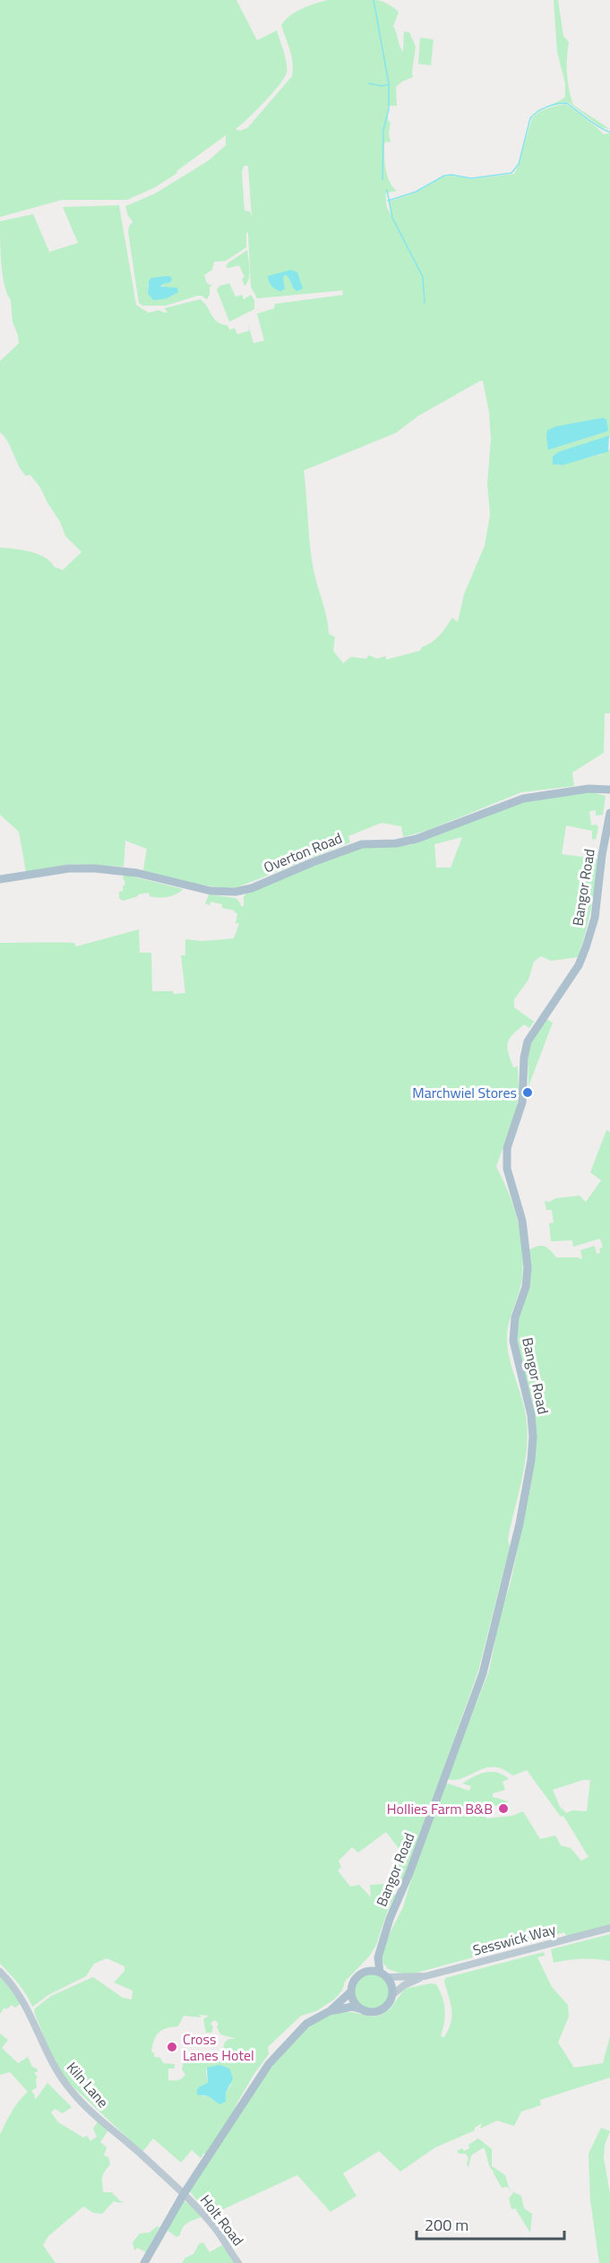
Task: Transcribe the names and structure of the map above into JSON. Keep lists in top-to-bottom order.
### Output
{
  "streets": {
    "main road": [
      "Overton Road",
      "Bangor Road",
      "Sesswick Way",
      "Kiln Lane",
      "Holt Road"
    ]
  },
  "crossings": [
    ["Bangor Road", "Sesswick Way"],
    ["Kiln Lane", "Holt Road"]
  ],
  "places": ["Marchwiel Stores", "Hollies Farm B&B", "Cross Lanes Hotel"],
  "scale_bar": "200 m"
}
